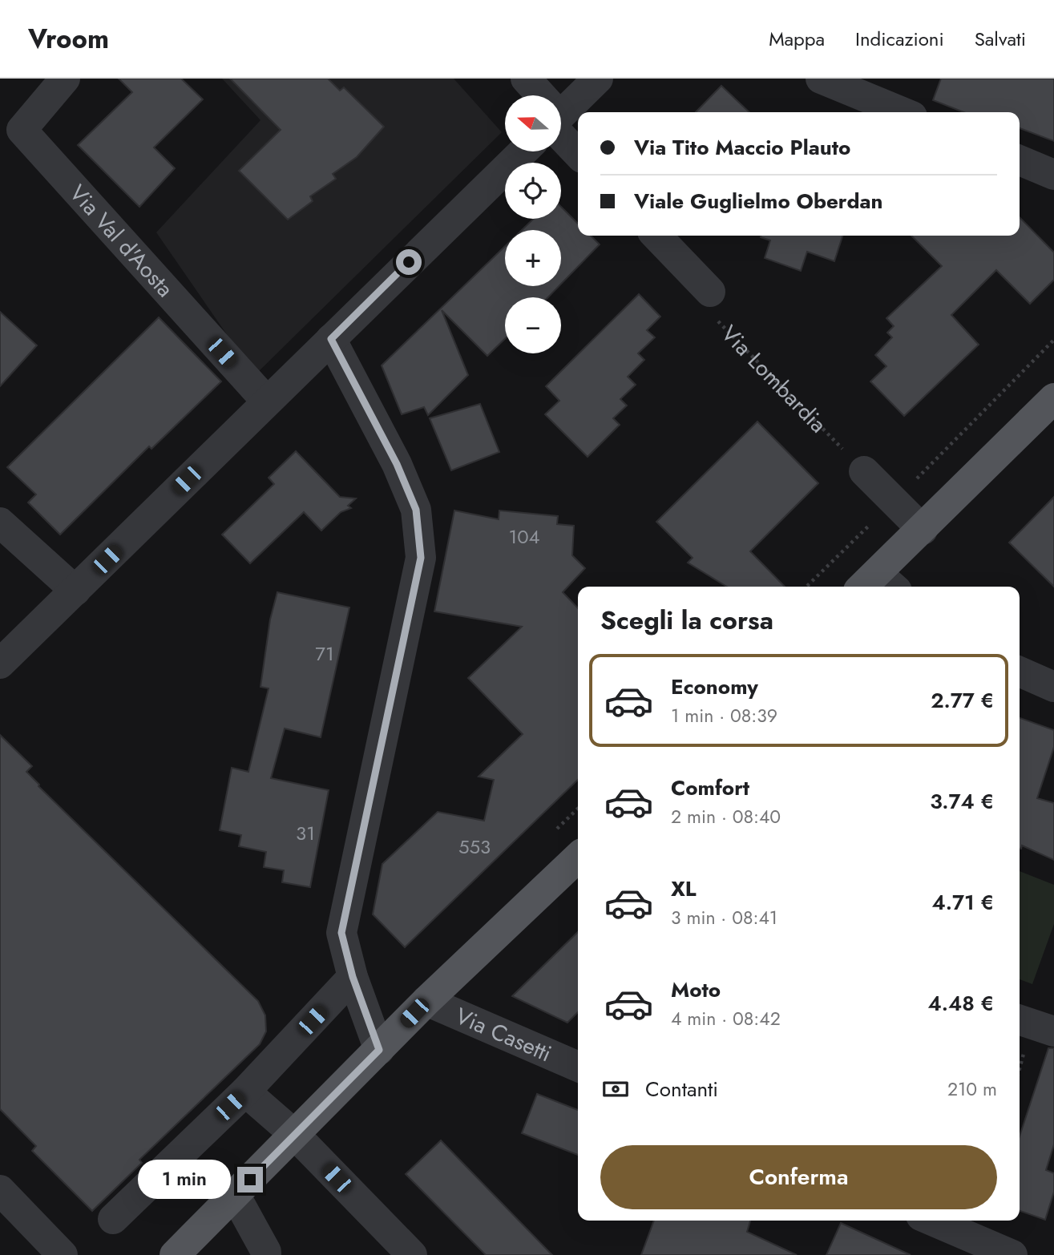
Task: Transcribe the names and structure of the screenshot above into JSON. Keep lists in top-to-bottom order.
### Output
{
  "streets": {
    "street": ["Via Val d'Aosta", "Via Casetti"],
    "path": ["Via Lombardia"]
  },
  "house_numbers": [
    "104",
    "71",
    "31",
    "553"
  ],
  "north": "left",
  "page": {
    "header": "Vroom",
    "nav": ["Mappa", "Indicazioni", "Salvati"],
    "map_buttons": ["+", "−"],
    "banner": ["Via Tito Maccio Plauto", "Viale Guglielmo Oberdan"],
    "heading": "Scegli la corsa",
    "list": [
      {
        "name": "Economy",
        "note": "1 min · 08:39",
        "value": "2.77 €"
      },
      {
        "name": "Comfort",
        "note": "2 min · 08:40",
        "value": "3.74 €"
      },
      {
        "name": "XL",
        "note": "3 min · 08:41",
        "value": "4.71 €"
      },
      {
        "name": "Moto",
        "note": "4 min · 08:42",
        "value": "4.48 €"
      }
    ],
    "pay": ["Contanti", "210 m"],
    "buttons": "Conferma",
    "bubble": "1 min"
  }
}
